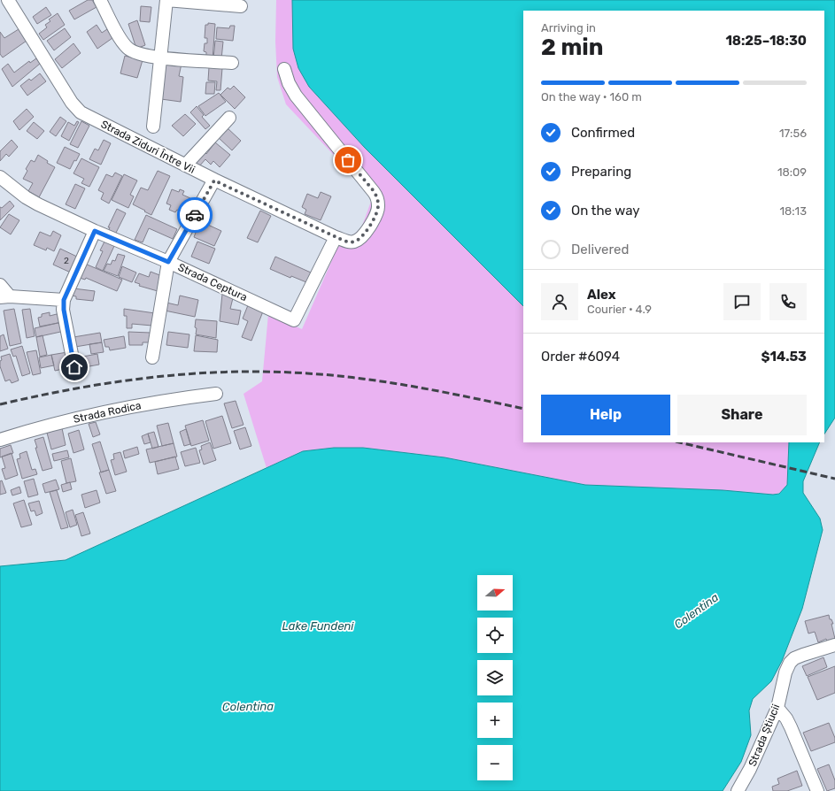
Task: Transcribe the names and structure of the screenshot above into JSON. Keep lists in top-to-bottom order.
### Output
{
  "streets": {
    "street": [
      "Strada Ziduri Între Vii",
      "Strada Ceptura",
      "Strada Rodica",
      "Strada Știucii"
    ]
  },
  "crossings": [
    ["Strada Ziduri Între Vii", "Strada Ceptura"]
  ],
  "water": ["Colentina", "Lake Fundeni"],
  "house_numbers": ["2"],
  "north": "right",
  "page": {
    "heading": ["2 min", "Arriving in", "18:25–18:30"],
    "panel": [
      "Alex",
      "Courier · 4.9",
      "Order #6094",
      "$14.53"
    ],
    "bar": "On the way · 160 m",
    "list": [
      ["Confirmed", "17:56"],
      ["Preparing", "18:09"],
      ["On the way", "18:13"],
      "Delivered"
    ],
    "buttons": ["Help", "Share"],
    "map_buttons": ["+", "−"]
  }
}
